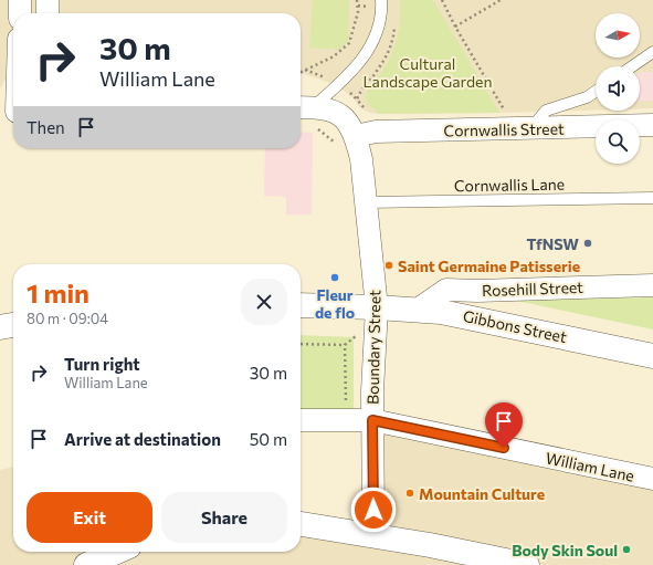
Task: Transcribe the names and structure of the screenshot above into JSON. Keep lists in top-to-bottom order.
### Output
{
  "streets": {
    "main road": ["Gibbons Street"],
    "street": [
      "Cornwallis Street",
      "Rosehill Street",
      "Boundary Street",
      "William Lane"
    ],
    "lane": ["Cornwallis Lane"]
  },
  "crossings": [
    ["Cornwallis Street", "Boundary Street"],
    ["Cornwallis Lane", "Boundary Street"],
    ["Rosehill Street", "Gibbons Street"],
    ["Gibbons Street", "Boundary Street"],
    ["Boundary Street", "William Lane"]
  ],
  "parks": ["Cultural Landscape Garden"],
  "places": [
    "TfNSW",
    "Saint Germaine Patisserie",
    "Fleur de flo",
    "Mountain Culture",
    "Body Skin Soul"
  ],
  "north": "right",
  "page": {
    "turn": ["30 m", "William Lane"],
    "then": "Then",
    "heading": ["1 min", "80 m · 09:04"],
    "list": [
      {
        "name": "Turn right",
        "note": "William Lane",
        "value": "30 m"
      },
      {
        "name": "Arrive at destination",
        "value": "50 m"
      }
    ],
    "buttons": ["Exit", "Share"]
  }
}
